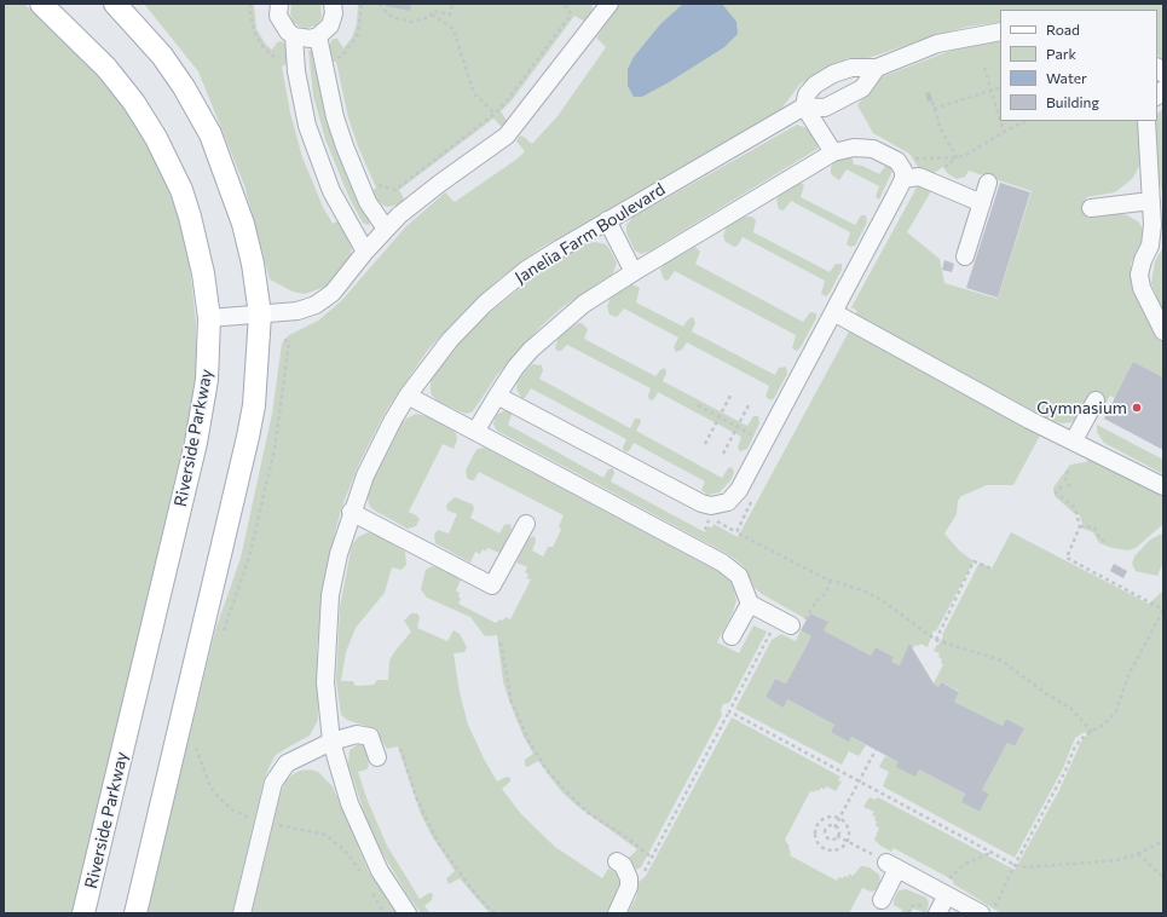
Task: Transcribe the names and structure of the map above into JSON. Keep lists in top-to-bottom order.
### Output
{
  "streets": {
    "main road": ["Riverside Parkway"],
    "street": ["Janelia Farm Boulevard"]
  },
  "places": ["Gymnasium"],
  "legend": [
    "Road",
    "Park",
    "Water",
    "Building"
  ]
}
